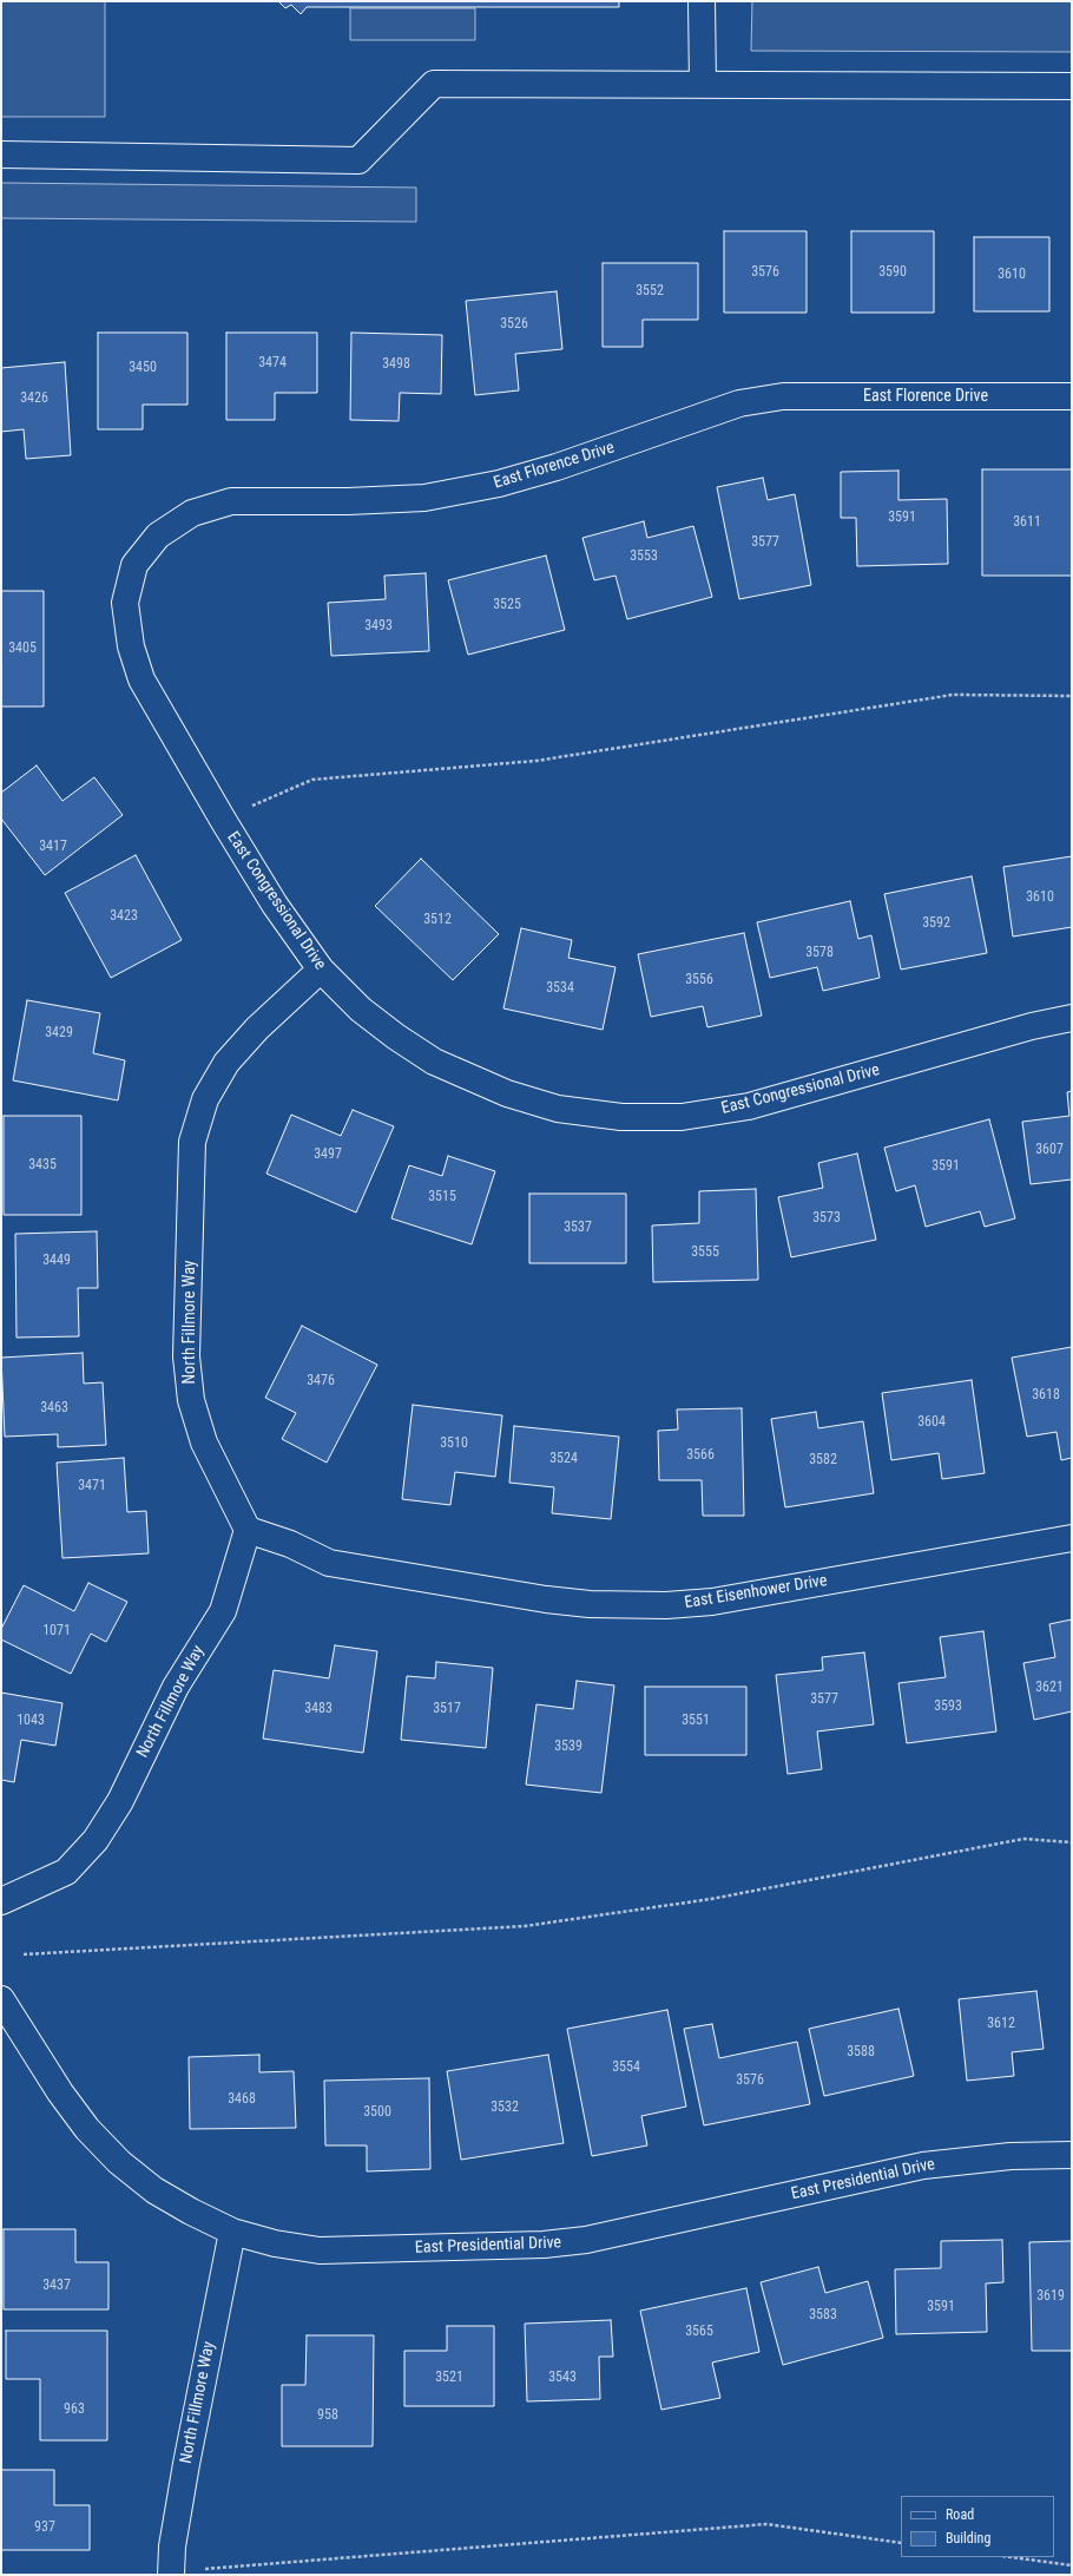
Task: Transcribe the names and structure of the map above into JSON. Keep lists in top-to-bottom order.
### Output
{
  "streets": {
    "street": [
      "East Florence Drive",
      "East Congressional Drive",
      "North Fillmore Way",
      "East Eisenhower Drive",
      "East Presidential Drive"
    ]
  },
  "crossings": [
    ["East Florence Drive", "East Congressional Drive"],
    ["East Congressional Drive", "North Fillmore Way"],
    ["North Fillmore Way", "East Eisenhower Drive"],
    ["North Fillmore Way", "East Presidential Drive"]
  ],
  "house_numbers": [
    "3576",
    "3590",
    "3610",
    "3552",
    "3526",
    "3474",
    "3498",
    "3450",
    "3426",
    "3591",
    "3611",
    "3577",
    "3553",
    "3525",
    "3493",
    "3405",
    "3417",
    "3610",
    "3423",
    "3512",
    "3592",
    "3578",
    "3556",
    "3534",
    "3429",
    "3607",
    "3497",
    "3435",
    "3591",
    "3515",
    "3573",
    "3537",
    "3555",
    "3449",
    "3476",
    "3618",
    "3463",
    "3604",
    "3510",
    "3566",
    "3524",
    "3582",
    "3471",
    "1071",
    "3621",
    "3577",
    "3593",
    "3483",
    "3517",
    "1043",
    "3551",
    "3539",
    "3612",
    "3588",
    "3554",
    "3576",
    "3468",
    "3532",
    "3500",
    "3437",
    "3619",
    "3591",
    "3583",
    "3565",
    "3521",
    "3543",
    "963",
    "958",
    "937"
  ],
  "legend": ["Road", "Building"]
}
